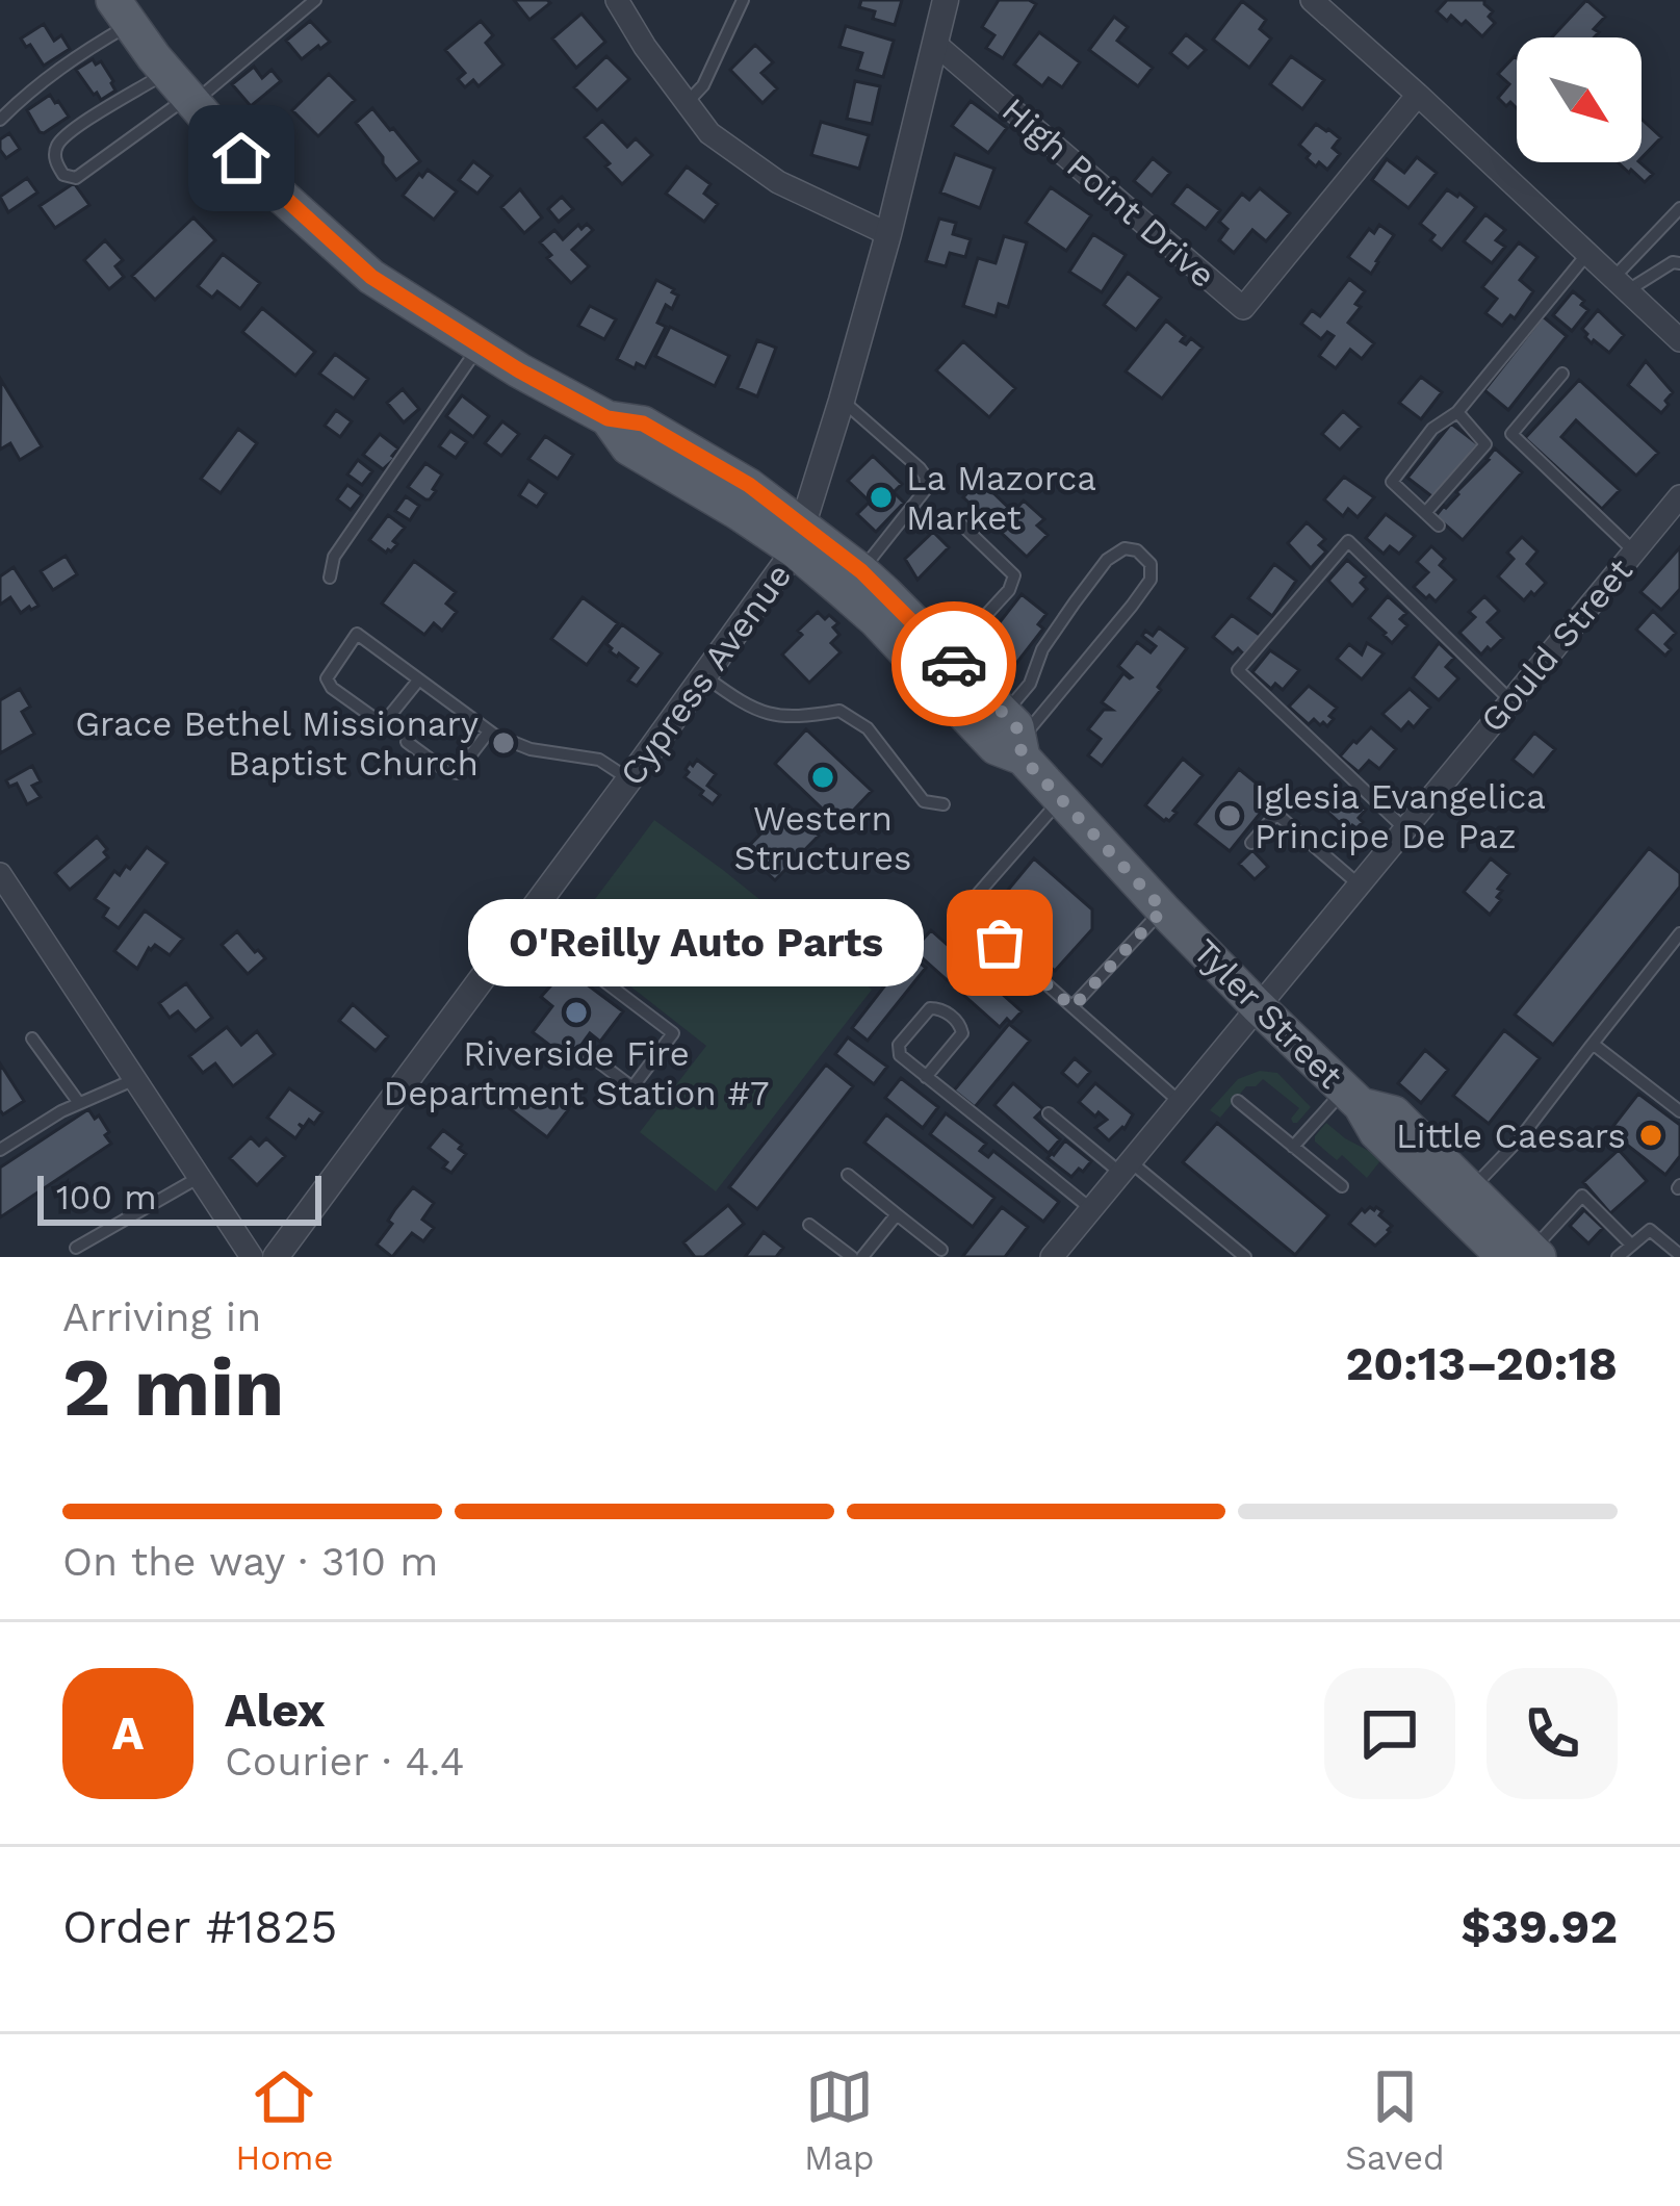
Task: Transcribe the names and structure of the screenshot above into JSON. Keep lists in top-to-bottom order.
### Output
{
  "streets": {
    "main road": ["Tyler Street"],
    "street": ["High Point Drive", "Gould Street", "Cypress Avenue"]
  },
  "crossings": [
    ["High Point Drive", "Cypress Avenue"],
    ["Gould Street", "Tyler Street"],
    ["Cypress Avenue", "Tyler Street"]
  ],
  "places": [
    "La Mazorca Market",
    "Grace Bethel Missionary Baptist Church",
    "Western Structures",
    "Iglesia Evangelica Principe De Paz",
    "O'Reilly Auto Parts",
    "Riverside Fire Department Station #7",
    "Little Caesars"
  ],
  "scale_bar": "100 m",
  "north": "bottom right",
  "page": {
    "bubble": "O'Reilly Auto Parts",
    "scale": "100 m",
    "heading": ["2 min", "Arriving in", "20:13–20:18"],
    "panel": [
      "Alex",
      "Courier · 4.4",
      "Order #1825",
      "$39.92"
    ],
    "bar": "On the way · 310 m",
    "round": "A",
    "tabs": ["Home", "Map", "Saved"]
  }
}
